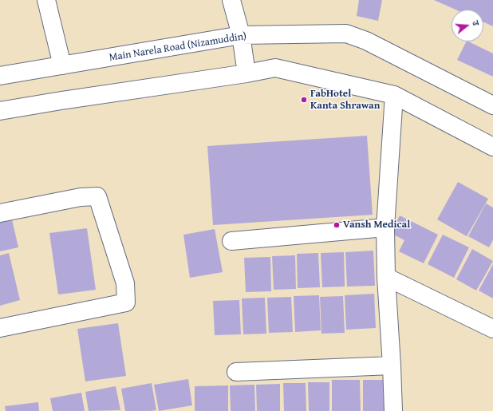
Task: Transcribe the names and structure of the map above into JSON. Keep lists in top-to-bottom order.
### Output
{
  "streets": {
    "street": ["Main Narela Road (Nizamuddin)"]
  },
  "places": ["FabHotel Kanta Shrawan", "Vansh Medical"],
  "north": "right"
}
